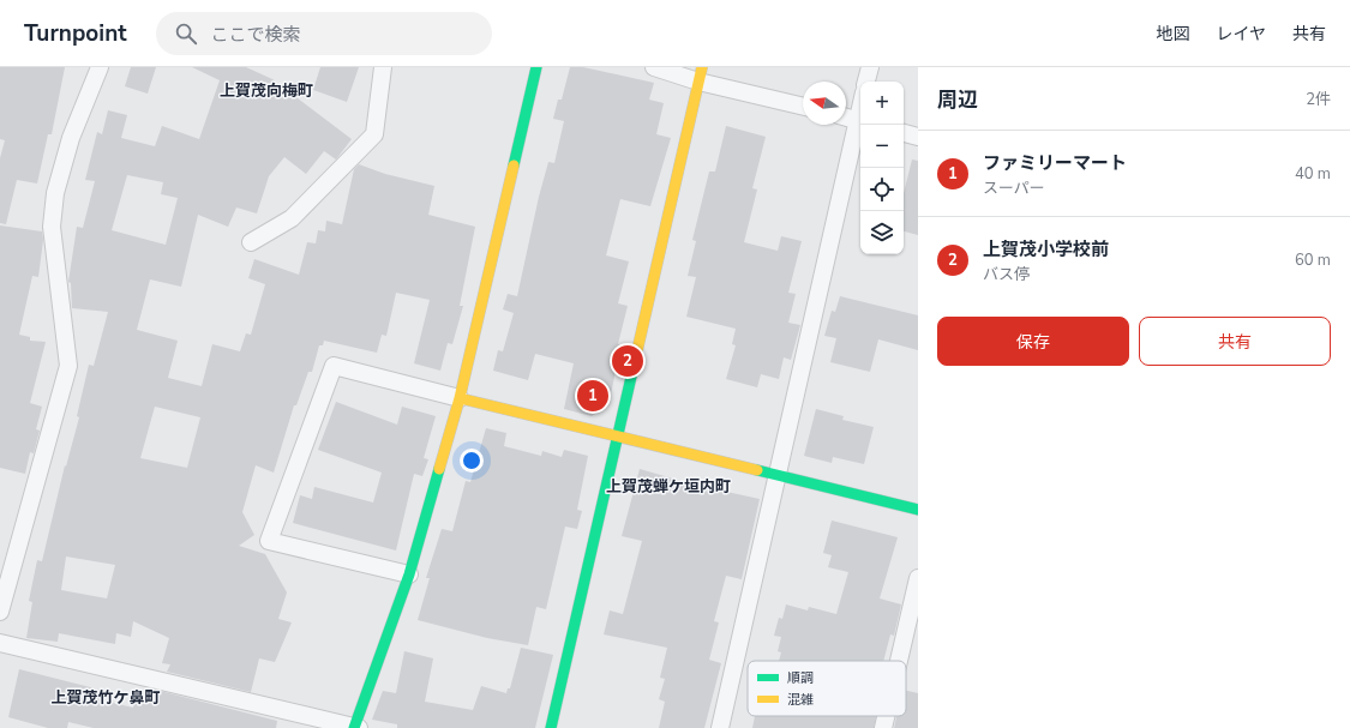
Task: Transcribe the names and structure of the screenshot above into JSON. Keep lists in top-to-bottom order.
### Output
{
  "districts": ["上賀茂向梅町", "上賀茂蝉ケ垣内町", "上賀茂竹ケ鼻町"],
  "legend": ["順調", "混雑"],
  "north": "left",
  "page": {
    "header": "Turnpoint",
    "search": "ここで検索",
    "nav": ["地図", "レイヤ", "共有"],
    "heading": ["周辺", "2件"],
    "map_buttons": ["+", "−"],
    "list": [
      {
        "mark": "1",
        "name": "ファミリーマート",
        "note": "スーパー",
        "value": "40 m"
      },
      {
        "mark": "2",
        "name": "上賀茂小学校前",
        "note": "バス停",
        "value": "60 m"
      }
    ],
    "buttons": ["保存", "共有"],
    "pins": ["2", "1"]
  }
}
